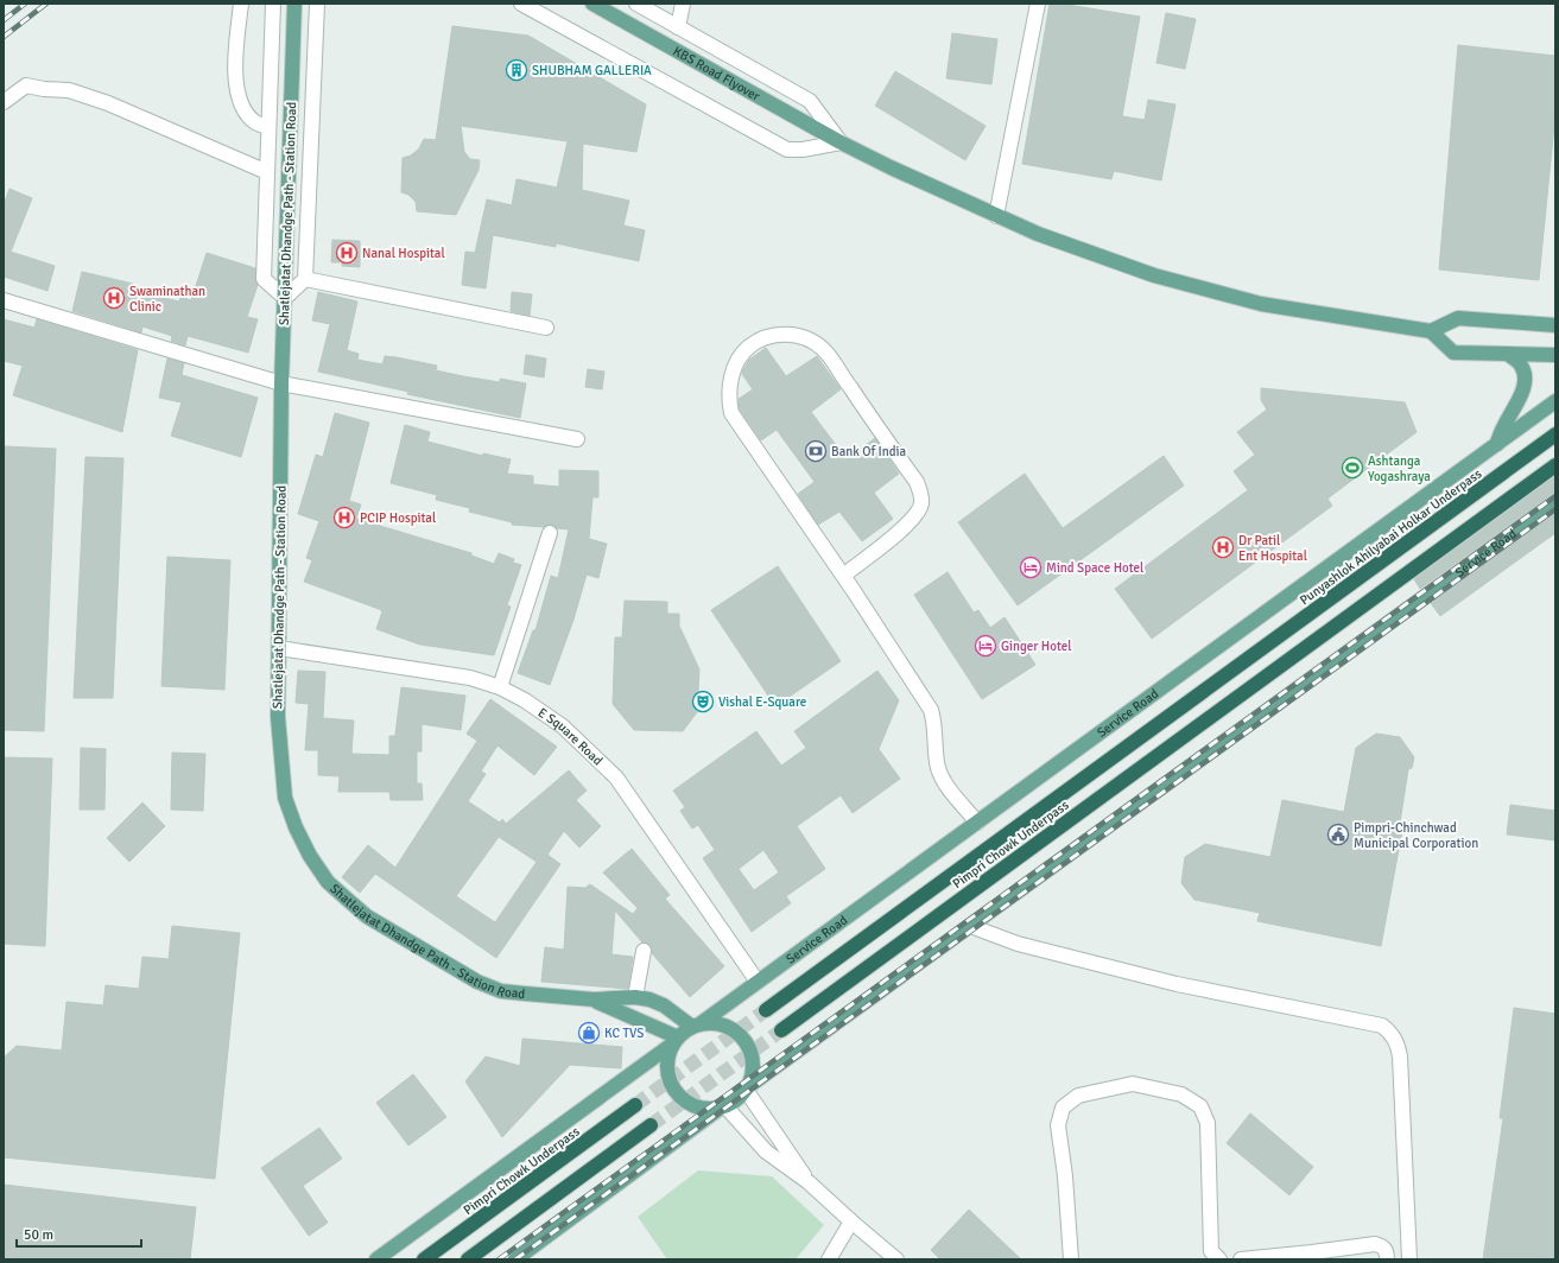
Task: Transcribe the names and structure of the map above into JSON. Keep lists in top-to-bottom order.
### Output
{
  "streets": {
    "highway": ["Punyashlok Ahilyabai Holkar Underpass", "Pimpri Chowk Underpass"],
    "main road": ["KBS Road Flyover", "Shatlejatat Dhandge Path - Station Road", "Service Road"],
    "street": ["E Square Road"]
  },
  "crossings": [
    ["Shatlejatat Dhandge Path - Station Road", "Service Road"],
    ["Shatlejatat Dhandge Path - Station Road", "E Square Road"],
    ["Punyashlok Ahilyabai Holkar Underpass", "Pimpri Chowk Underpass"],
    ["Service Road", "E Square Road"]
  ],
  "places": {
    "building": ["SHUBHAM GALLERIA"],
    "hospital": [
      "Nanal Hospital",
      "Swaminathan Clinic",
      "PCIP Hospital",
      "Dr Patil Ent Hospital"
    ],
    "bank": ["Bank Of India"],
    "sports": ["Ashtanga Yogashraya"],
    "hotel": ["Mind Space Hotel", "Ginger Hotel"],
    "theatre": ["Vishal E-Square"],
    "public building": ["Pimpri-Chinchwad Municipal Corporation"],
    "shop": ["KC TVS"]
  },
  "scale_bar": "50 m"
}
